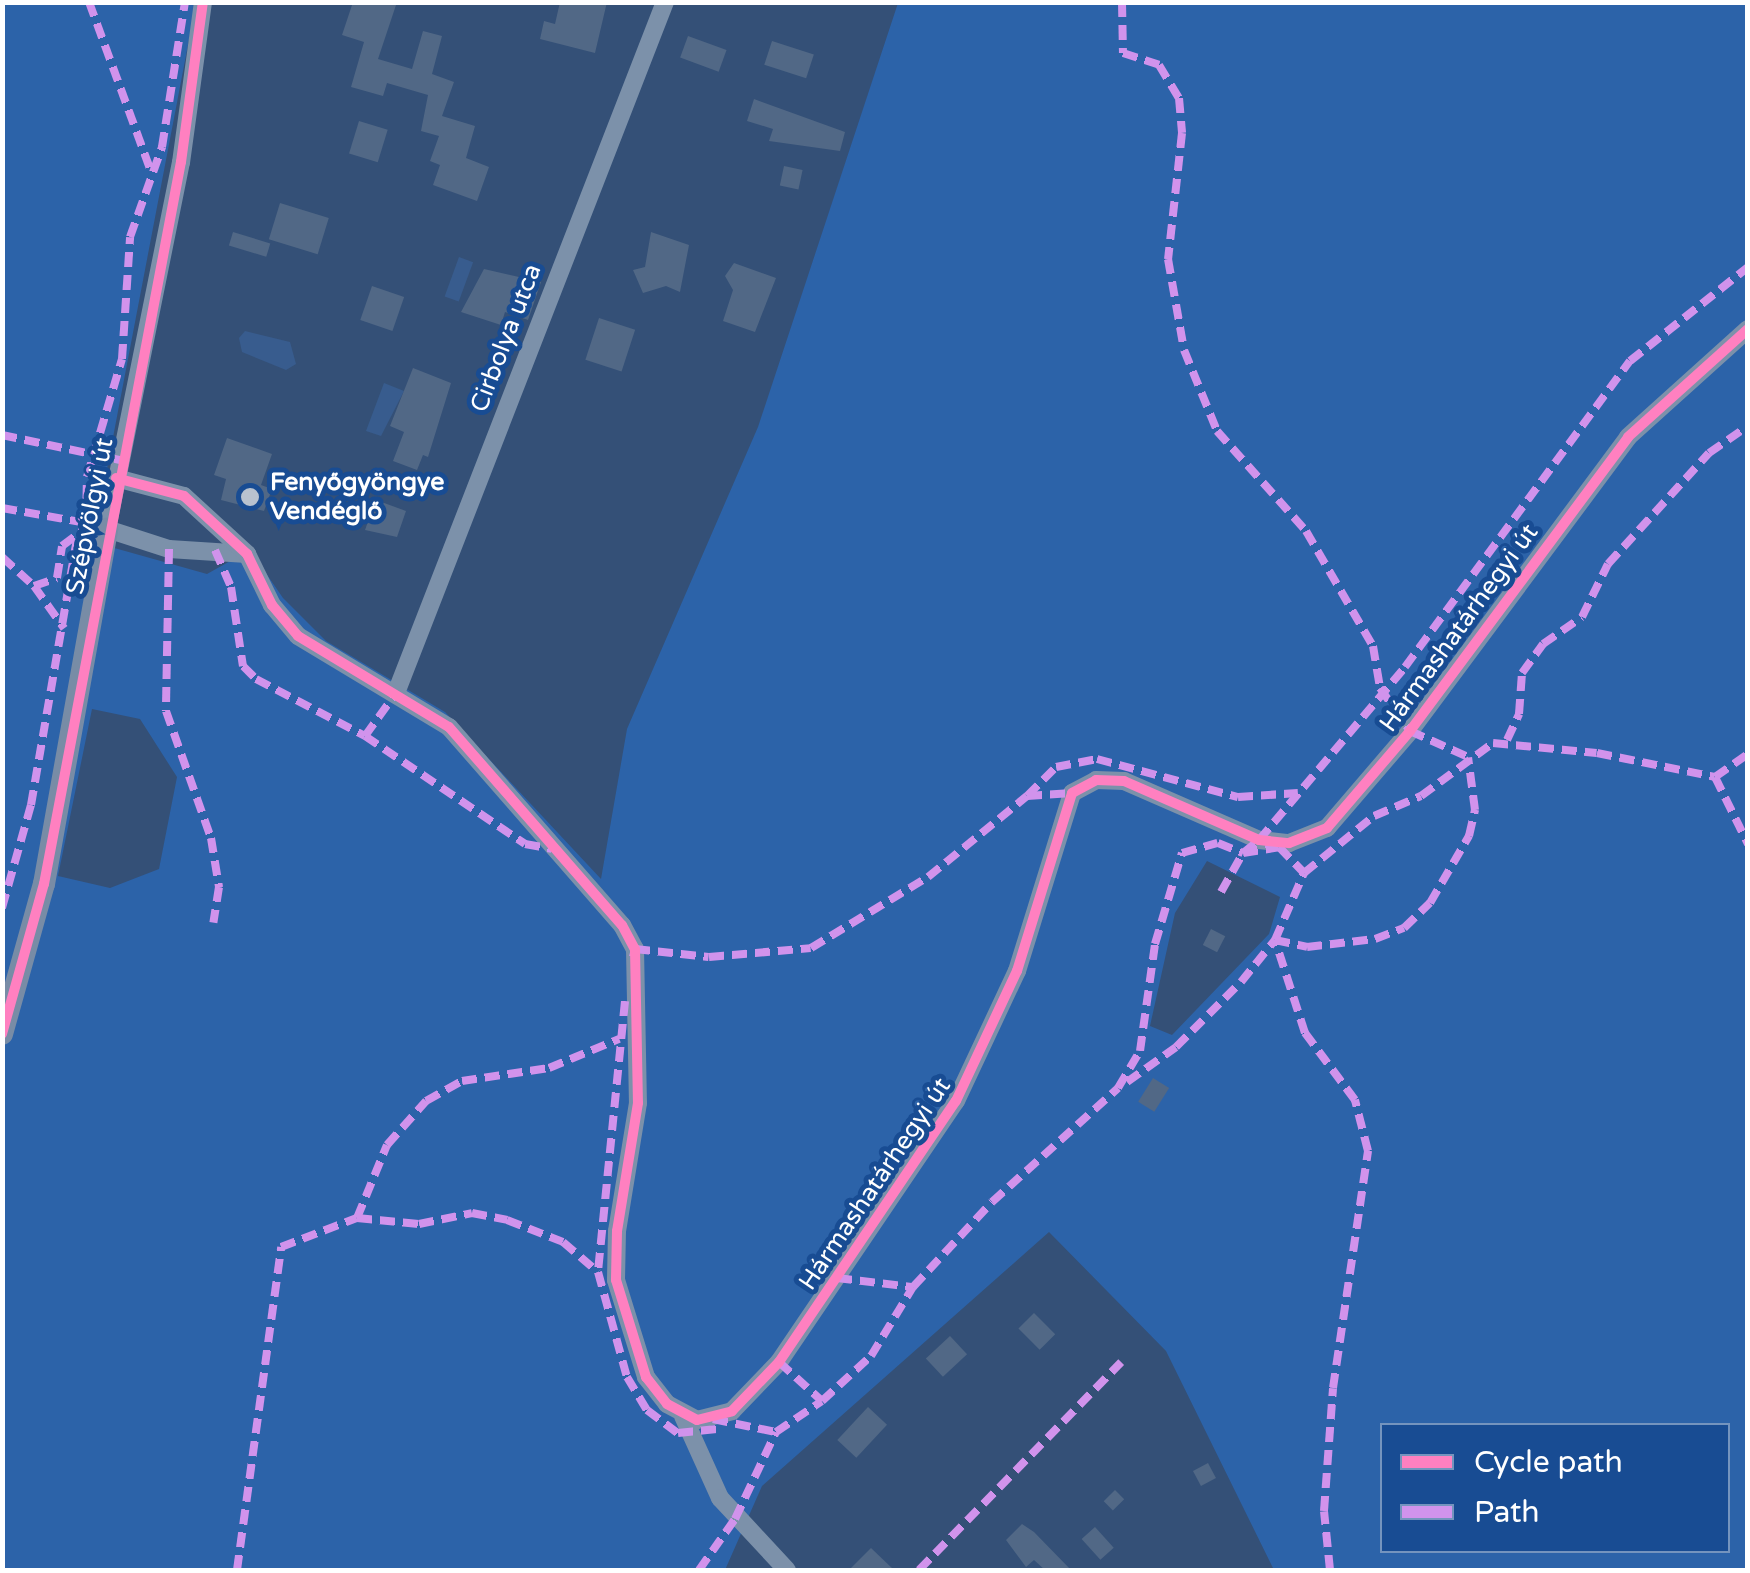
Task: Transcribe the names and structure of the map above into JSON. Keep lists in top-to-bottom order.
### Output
{
  "streets": {
    "street": ["Cirbolya utca", "Szépvölgyi út", "Hármashatárhegyi út"]
  },
  "places": ["Fenyőgyöngye Vendéglő"],
  "legend": ["Cycle path", "Path"]
}
